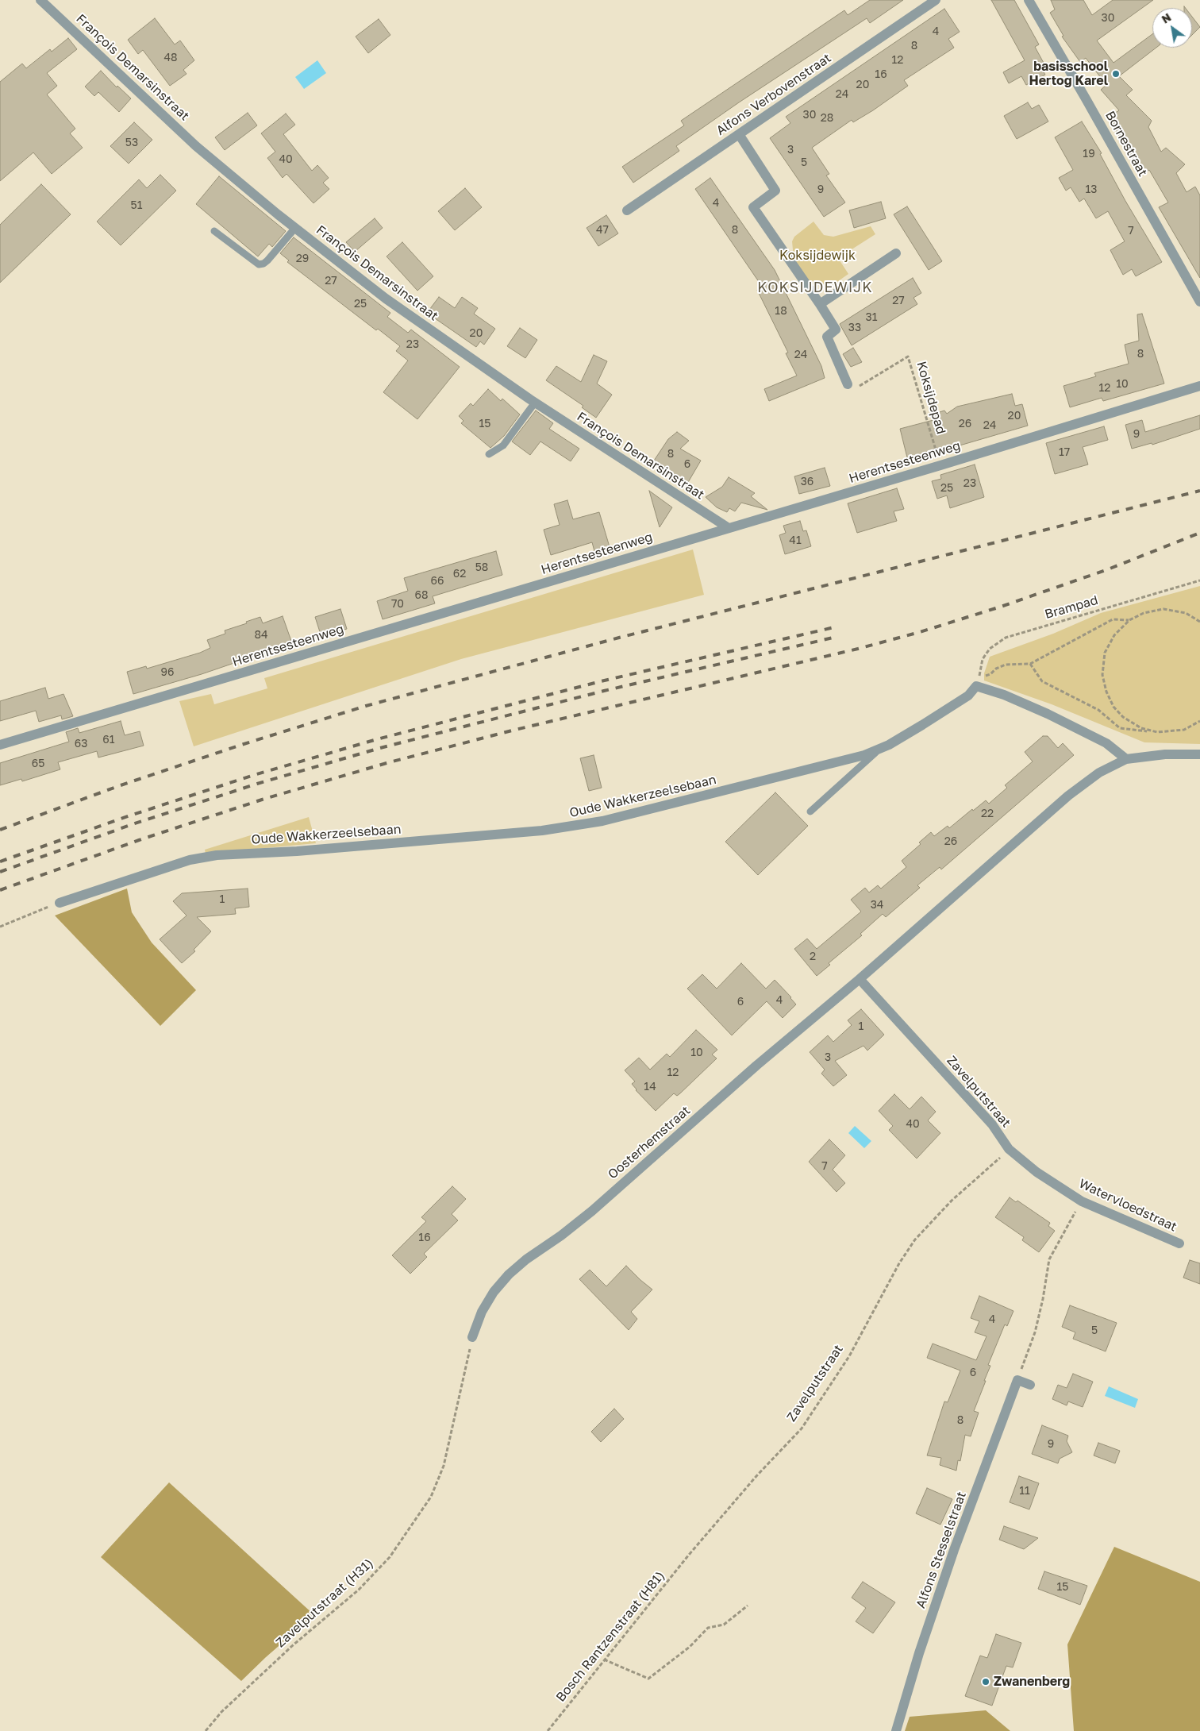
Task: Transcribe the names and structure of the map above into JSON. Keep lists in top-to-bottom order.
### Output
{
  "streets": {
    "street": [
      "François Demarsinstraat",
      "Alfons Verbovenstraat",
      "Bornestraat",
      "Herentsesteenweg",
      "Oude Wakkerzeelsebaan",
      "Zavelputstraat",
      "Oosterhemstraat",
      "Watervloedstraat",
      "Alfons Stesselstraat"
    ],
    "path": [
      "Koksijdepad",
      "Brampad",
      "Zavelputstraat (H31)",
      "Bosch Rantzenstraat (H81)"
    ]
  },
  "crossings": [
    ["François Demarsinstraat", "Herentsesteenweg"],
    ["Koksijdepad", "Herentsesteenweg"],
    ["Brampad", "Oude Wakkerzeelsebaan"],
    ["Zavelputstraat", "Oosterhemstraat"],
    ["Zavelputstraat", "Watervloedstraat"],
    ["Zavelputstraat", "Bosch Rantzenstraat (H81)"],
    ["Oosterhemstraat", "Zavelputstraat (H31)"]
  ],
  "districts": ["KOKSIJDEWIJK"],
  "parks": ["Koksijdewijk"],
  "places": ["basisschool Hertog Karel", "Zwanenberg"],
  "house_numbers": [
    "30",
    "4",
    "8",
    "48",
    "12",
    "16",
    "20",
    "24",
    "30",
    "28",
    "53",
    "3",
    "19",
    "40",
    "5",
    "9",
    "13",
    "4",
    "51",
    "47",
    "8",
    "7",
    "29",
    "27",
    "27",
    "25",
    "18",
    "31",
    "33",
    "20",
    "23",
    "8",
    "24",
    "10",
    "12",
    "20",
    "15",
    "26",
    "24",
    "9",
    "17",
    "8",
    "6",
    "36",
    "23",
    "25",
    "41",
    "58",
    "62",
    "66",
    "68",
    "70",
    "84",
    "96",
    "61",
    "63",
    "65",
    "22",
    "26",
    "1",
    "34",
    "2",
    "4",
    "6",
    "1",
    "10",
    "3",
    "12",
    "14",
    "40",
    "7",
    "16",
    "4",
    "5",
    "6",
    "8",
    "9",
    "11",
    "15"
  ],
  "north": "top left"
}
